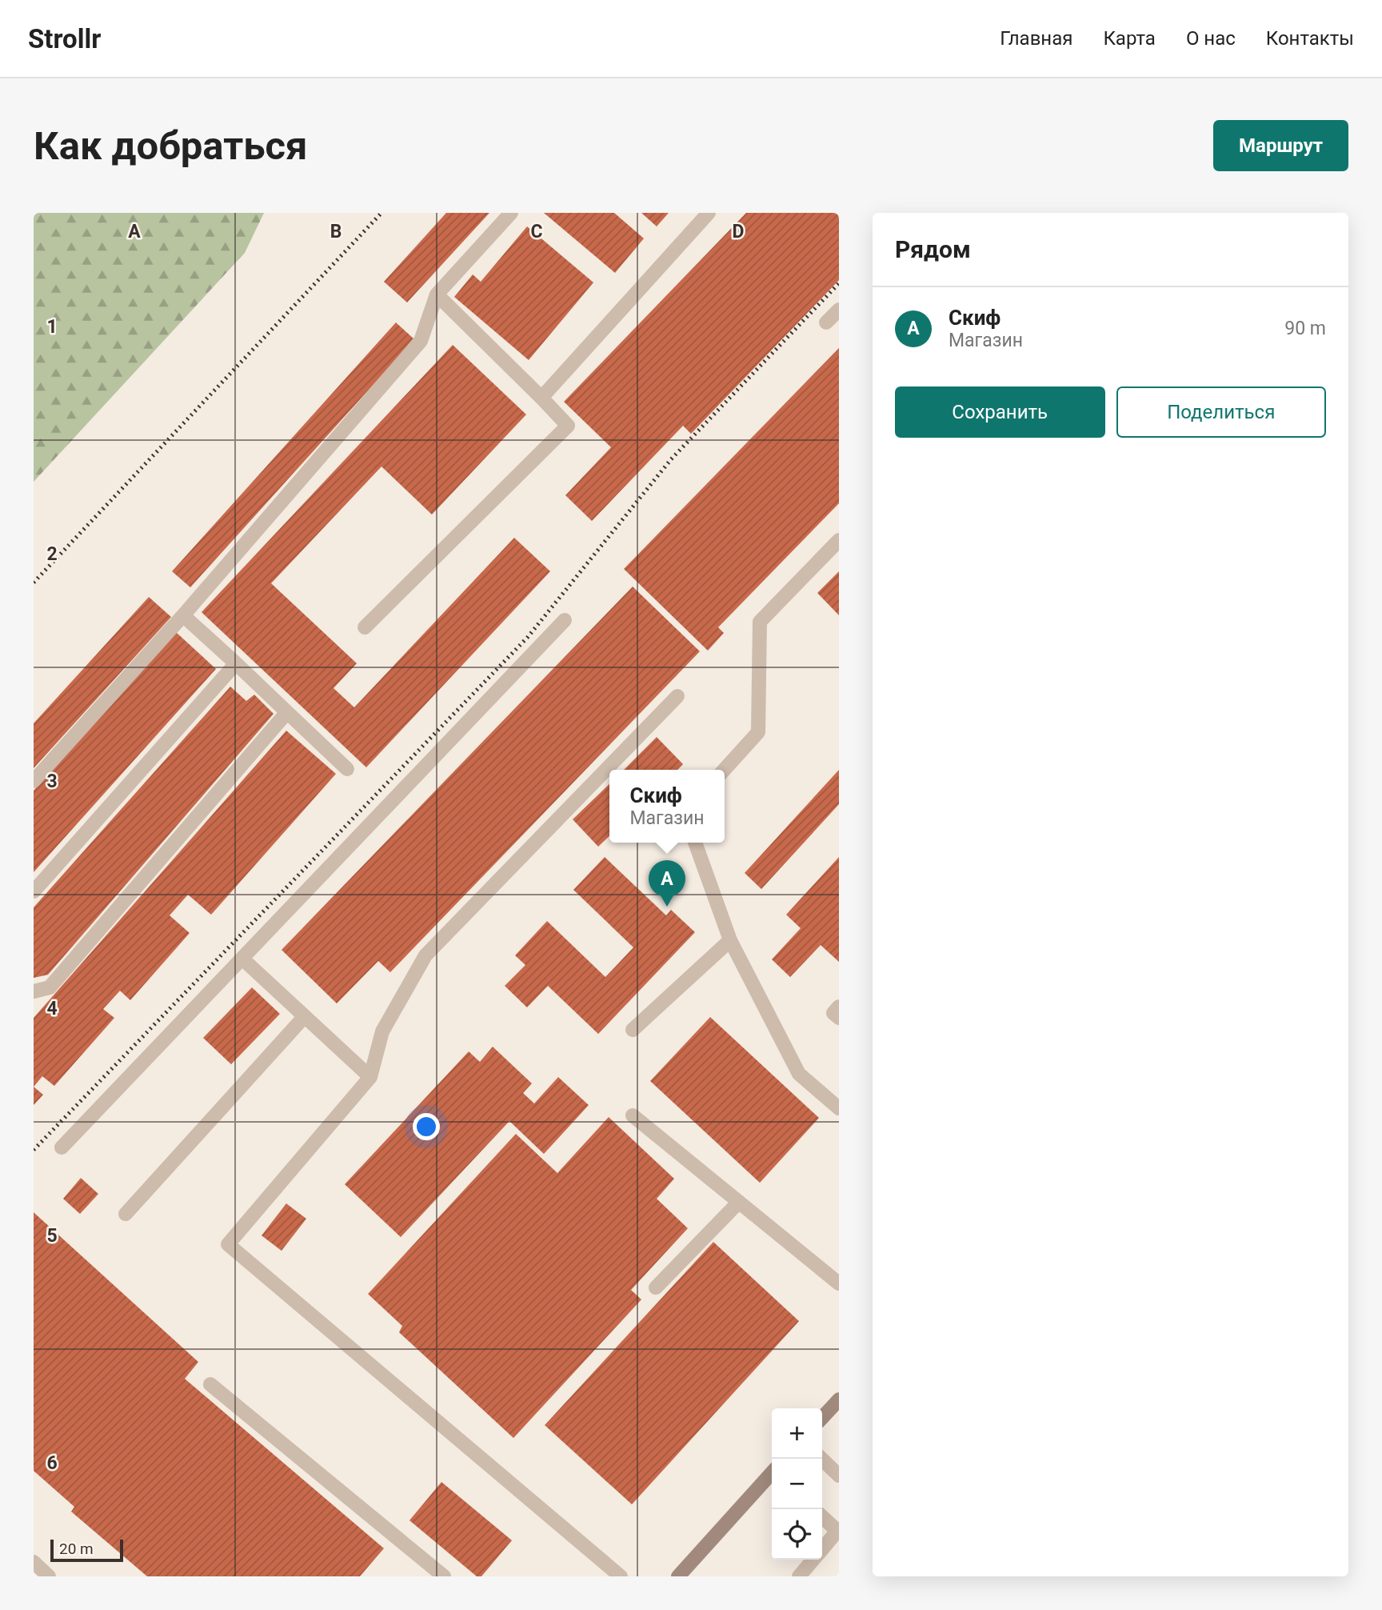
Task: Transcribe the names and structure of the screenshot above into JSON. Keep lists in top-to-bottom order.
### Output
{
  "scale_bar": "20 m",
  "page": {
    "header": "Strollr",
    "nav": [
      "Главная",
      "Карта",
      "О нас",
      "Контакты"
    ],
    "buttons": [
      "Маршрут",
      ["Сохранить", "Поделиться"]
    ],
    "title": "Как добраться",
    "heading": "Рядом",
    "list": [
      {
        "mark": "A",
        "name": "Скиф",
        "note": "Магазин",
        "value": "90 m"
      }
    ],
    "popup": ["Скиф", "Магазин"],
    "pins": "A",
    "map_buttons": ["+", "−"],
    "scale": "20 m"
  },
  "grid": {
    "columns": [
      "A",
      "B",
      "C",
      "D"
    ],
    "rows": [
      "1",
      "2",
      "3",
      "4",
      "5",
      "6"
    ]
  }
}
